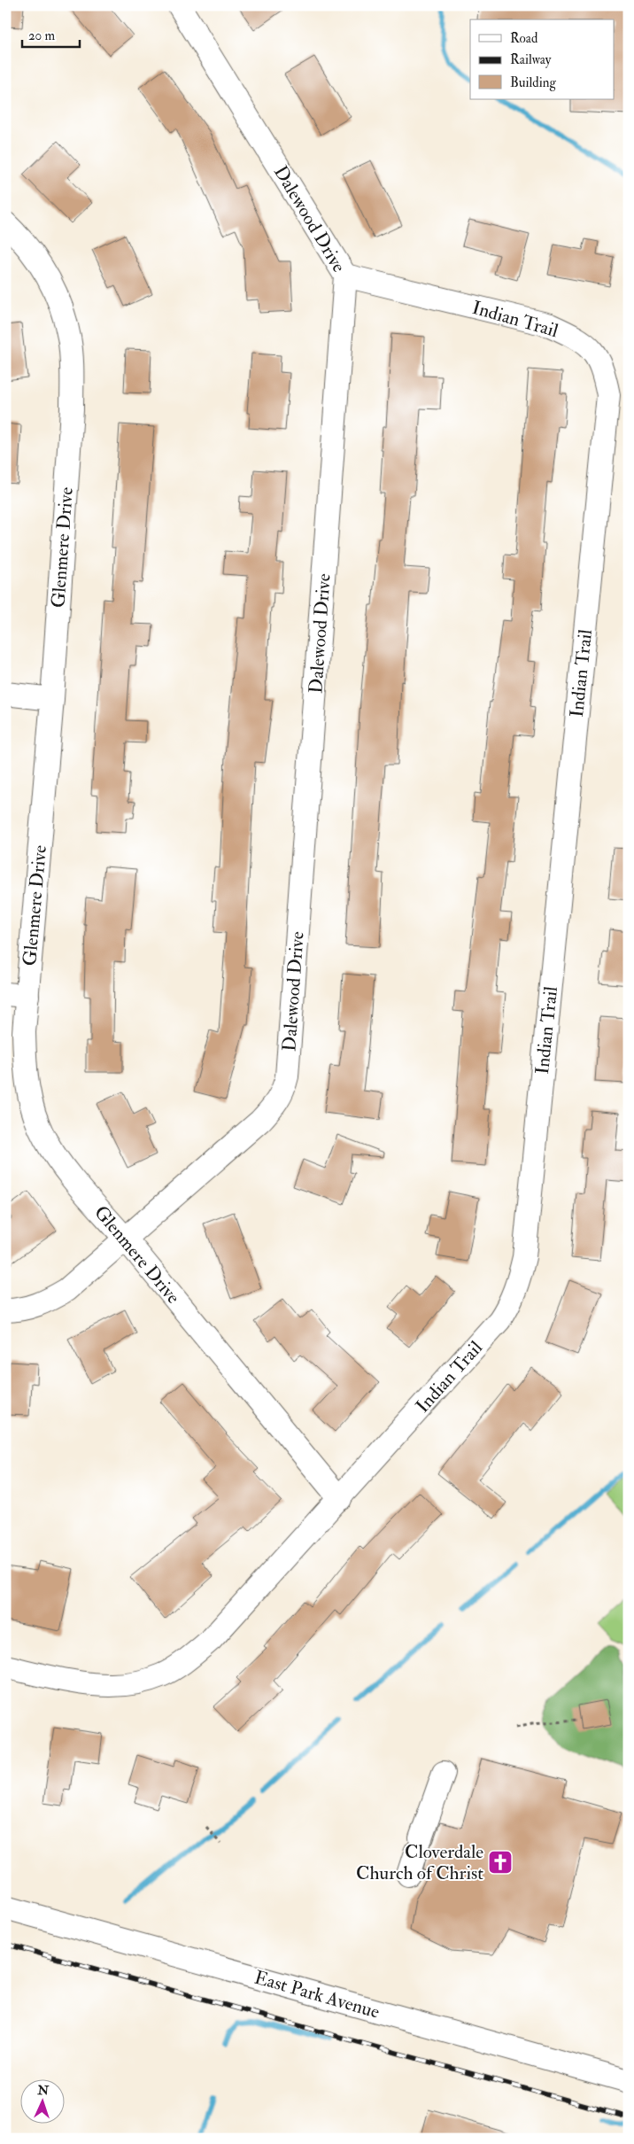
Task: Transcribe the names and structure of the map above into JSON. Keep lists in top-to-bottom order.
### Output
{
  "streets": {
    "street": [
      "Dalewood Drive",
      "Indian Trail",
      "Glenmere Drive",
      "East Park Avenue"
    ]
  },
  "crossings": [
    ["Dalewood Drive", "Indian Trail"],
    ["Dalewood Drive", "Glenmere Drive"],
    ["Indian Trail", "Glenmere Drive"]
  ],
  "places": {
    "church": ["Cloverdale Church of Christ"]
  },
  "legend": ["Road", "Railway", "Building"],
  "scale_bar": "20 m",
  "north": "top"
}
